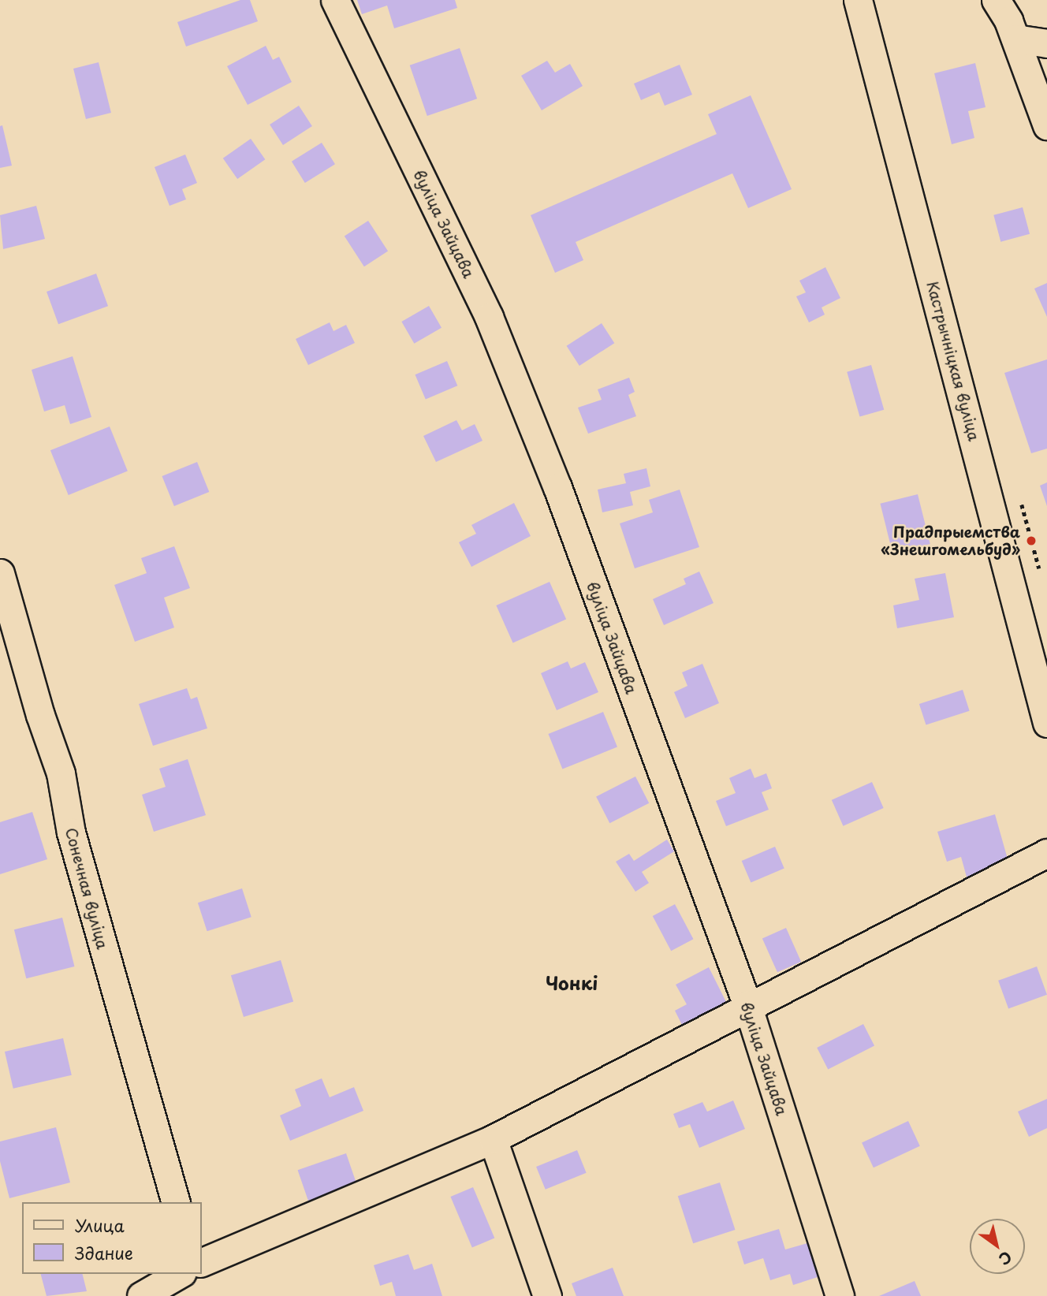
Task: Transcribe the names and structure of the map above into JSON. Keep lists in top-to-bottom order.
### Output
{
  "streets": {
    "street": ["вуліца Зайцава", "Кастрычніцкая вуліца", "Сонечная вуліца"]
  },
  "districts": ["Чонкі"],
  "places": ["Прадпрыемства «Знешгомельбуд»"],
  "legend": ["Улица", "Здание"],
  "north": "bottom right"
}
